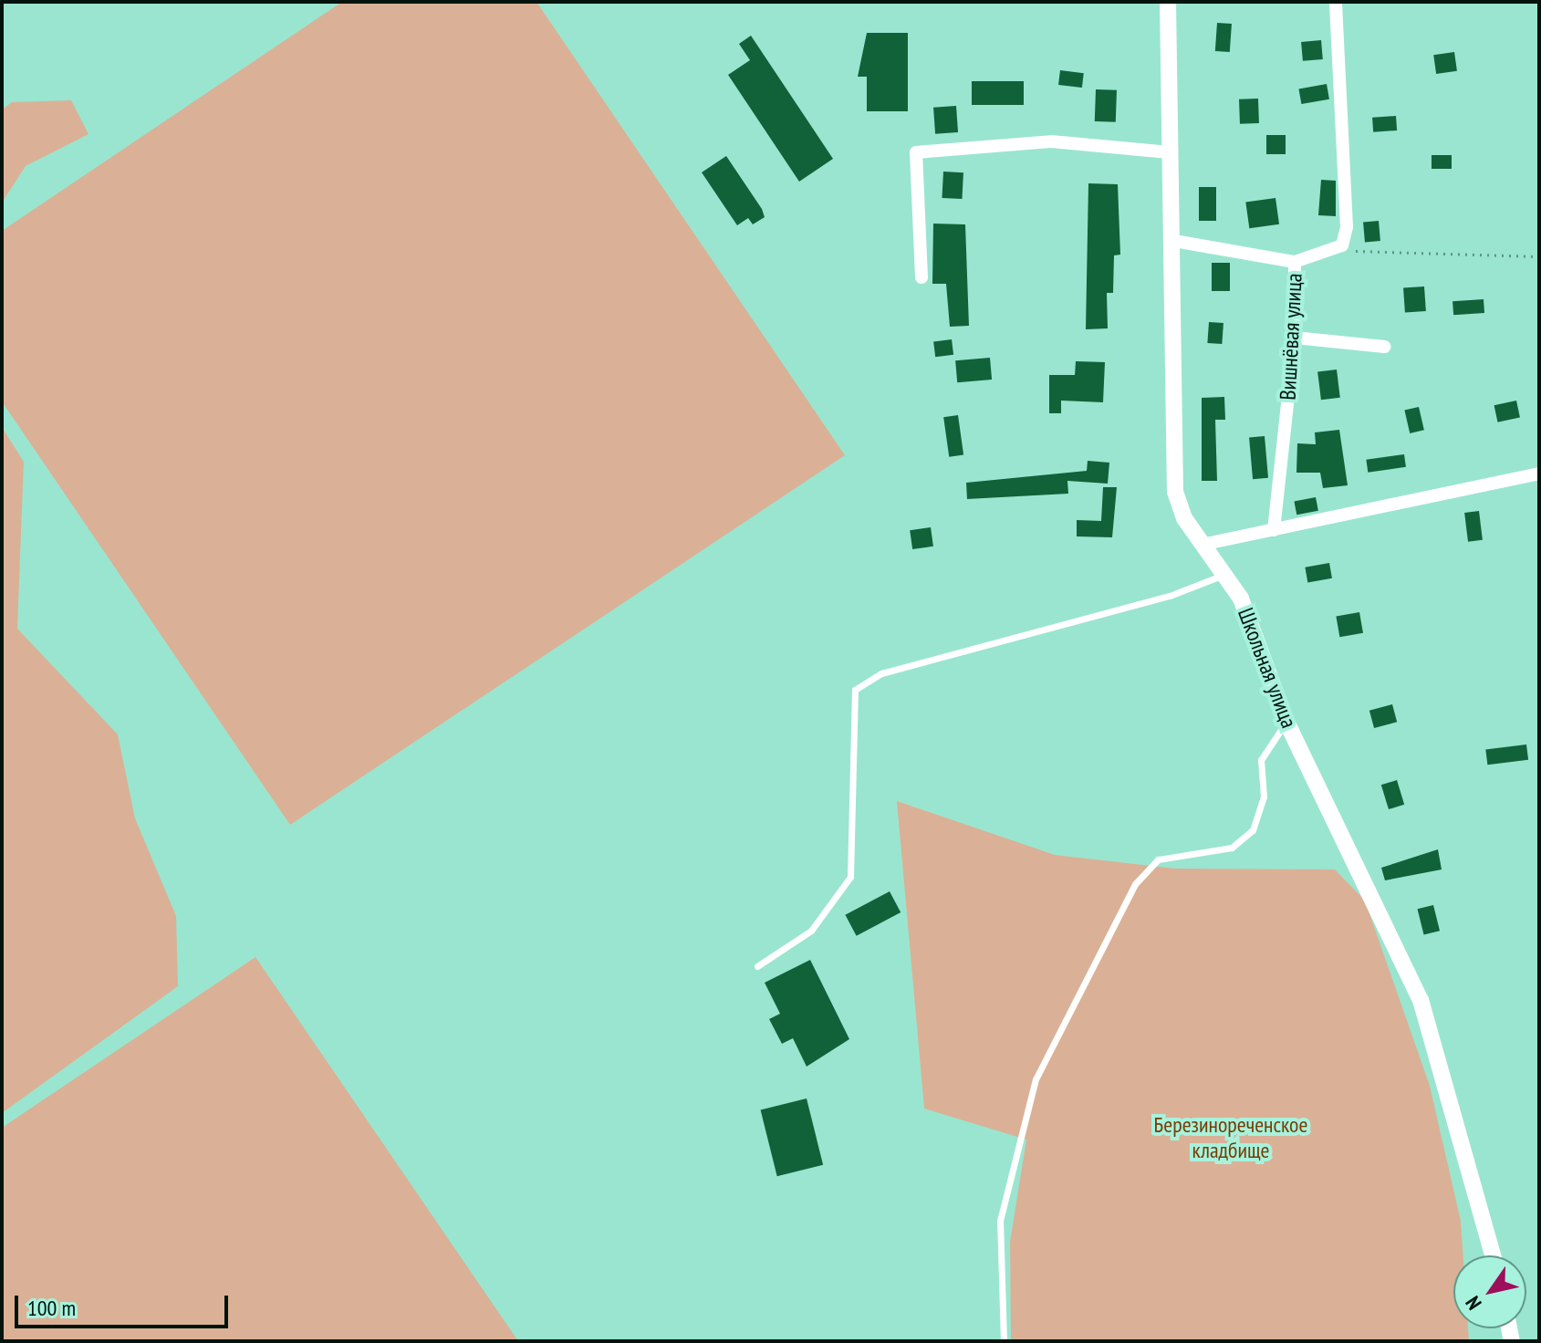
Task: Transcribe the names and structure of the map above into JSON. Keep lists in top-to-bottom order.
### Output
{
  "streets": {
    "street": ["Вишнёвая улица", "Школьная улица"]
  },
  "parks": ["Березинореченское кладбище"],
  "scale_bar": "100 m",
  "north": "bottom left"
}
